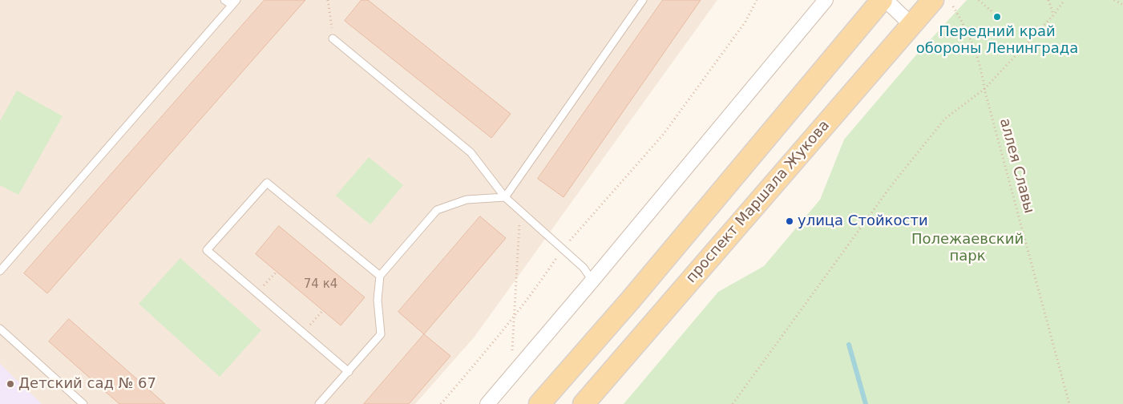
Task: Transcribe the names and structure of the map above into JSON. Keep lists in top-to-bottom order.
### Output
{
  "streets": {
    "main road": ["проспект Маршала Жукова"],
    "path": ["аллея Славы"]
  },
  "parks": ["Полежаевский парк"],
  "places": ["Передний край обороны Ленинграда", "улица Стойкости", "Детский сад № 67"],
  "house_numbers": ["74 к4"]
}
